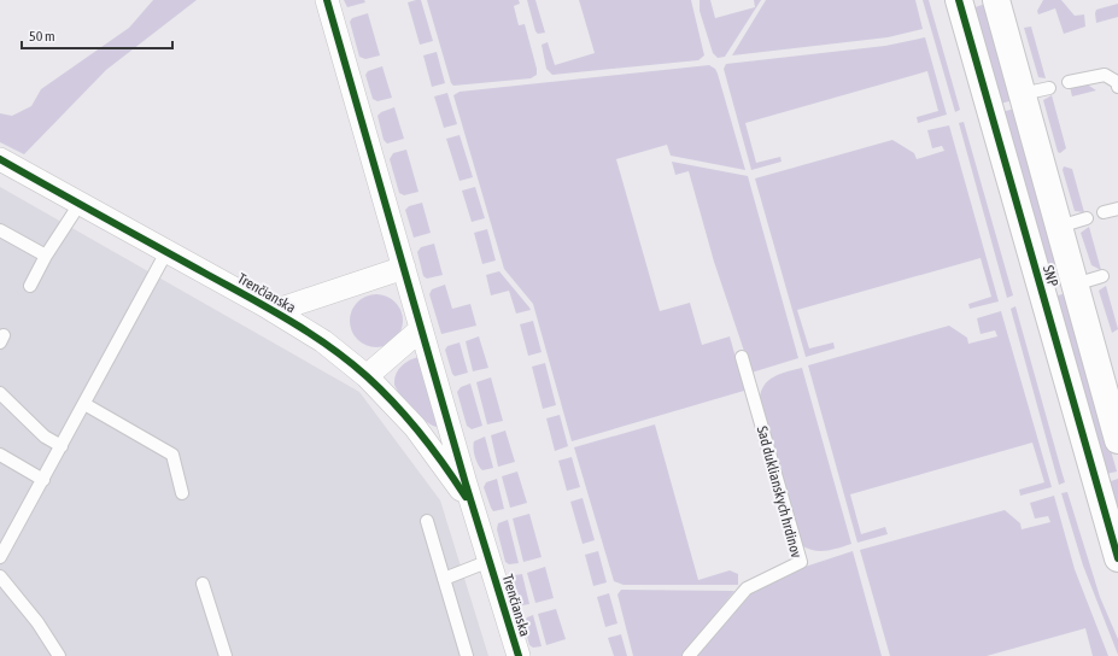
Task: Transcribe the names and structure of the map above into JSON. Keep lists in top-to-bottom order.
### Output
{
  "streets": {
    "street": ["SNP", "Trenčianska"],
    "lane": ["Sad duklianskych hrdinov"]
  },
  "scale_bar": "50 m"
}
